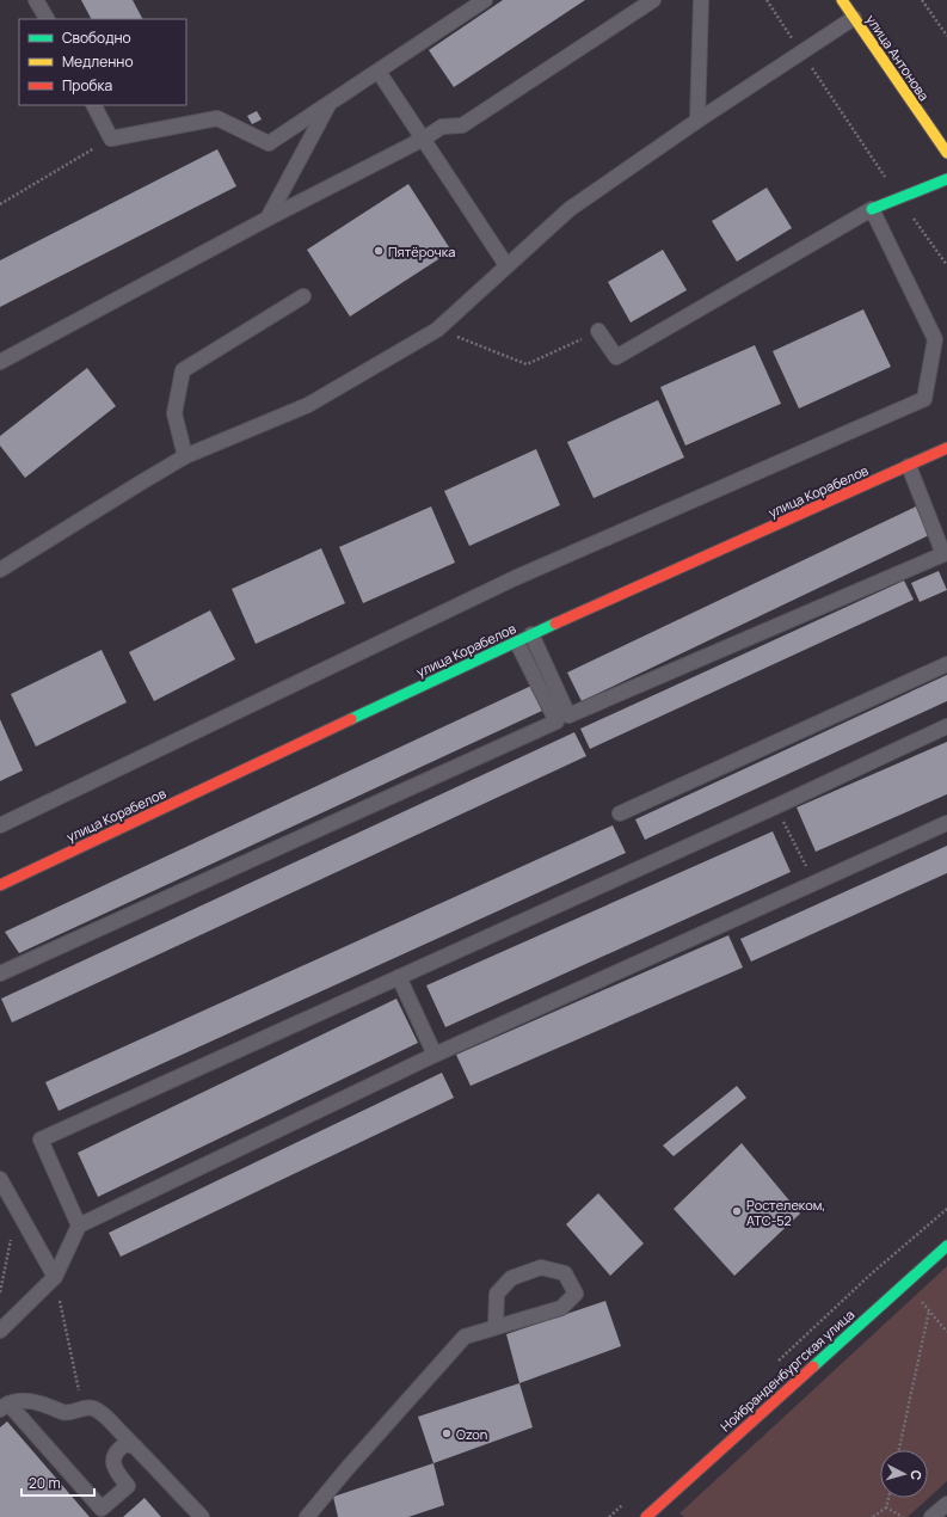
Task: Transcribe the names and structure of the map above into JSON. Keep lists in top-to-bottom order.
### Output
{
  "streets": {
    "street": ["улица Антонова", "улица Корабелов", "Нойбранденбургская улица"]
  },
  "places": ["Пятёрочка", "Ростелеком, АТС-52", "Ozon"],
  "legend": ["Свободно", "Медленно", "Пробка"],
  "scale_bar": "20 m",
  "north": "right"
}
